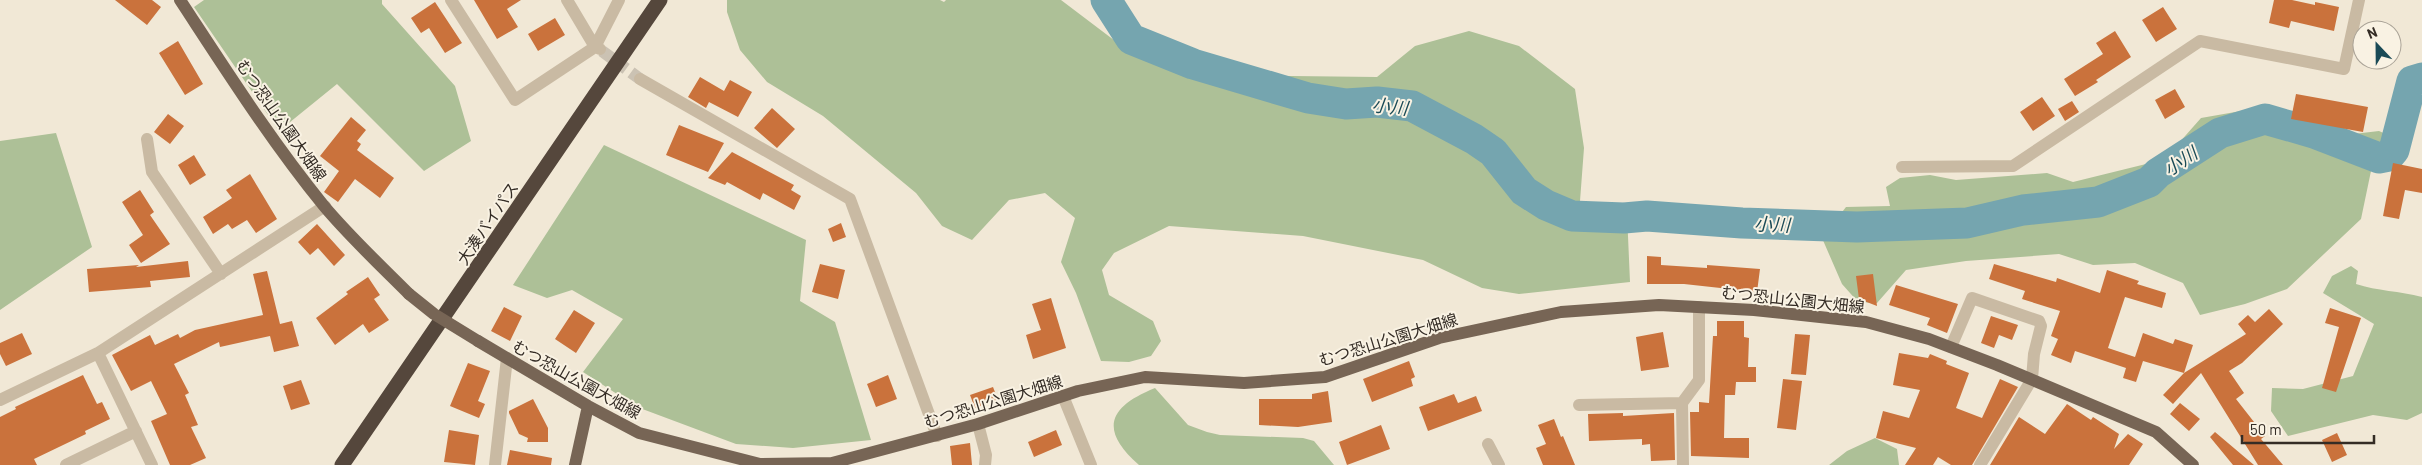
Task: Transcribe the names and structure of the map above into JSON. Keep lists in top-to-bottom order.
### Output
{
  "streets": {
    "highway": ["大湊バイパス"],
    "main road": ["むつ恐山公園大畑線"]
  },
  "water": ["小川"],
  "scale_bar": "50 m",
  "north": "top"
}
